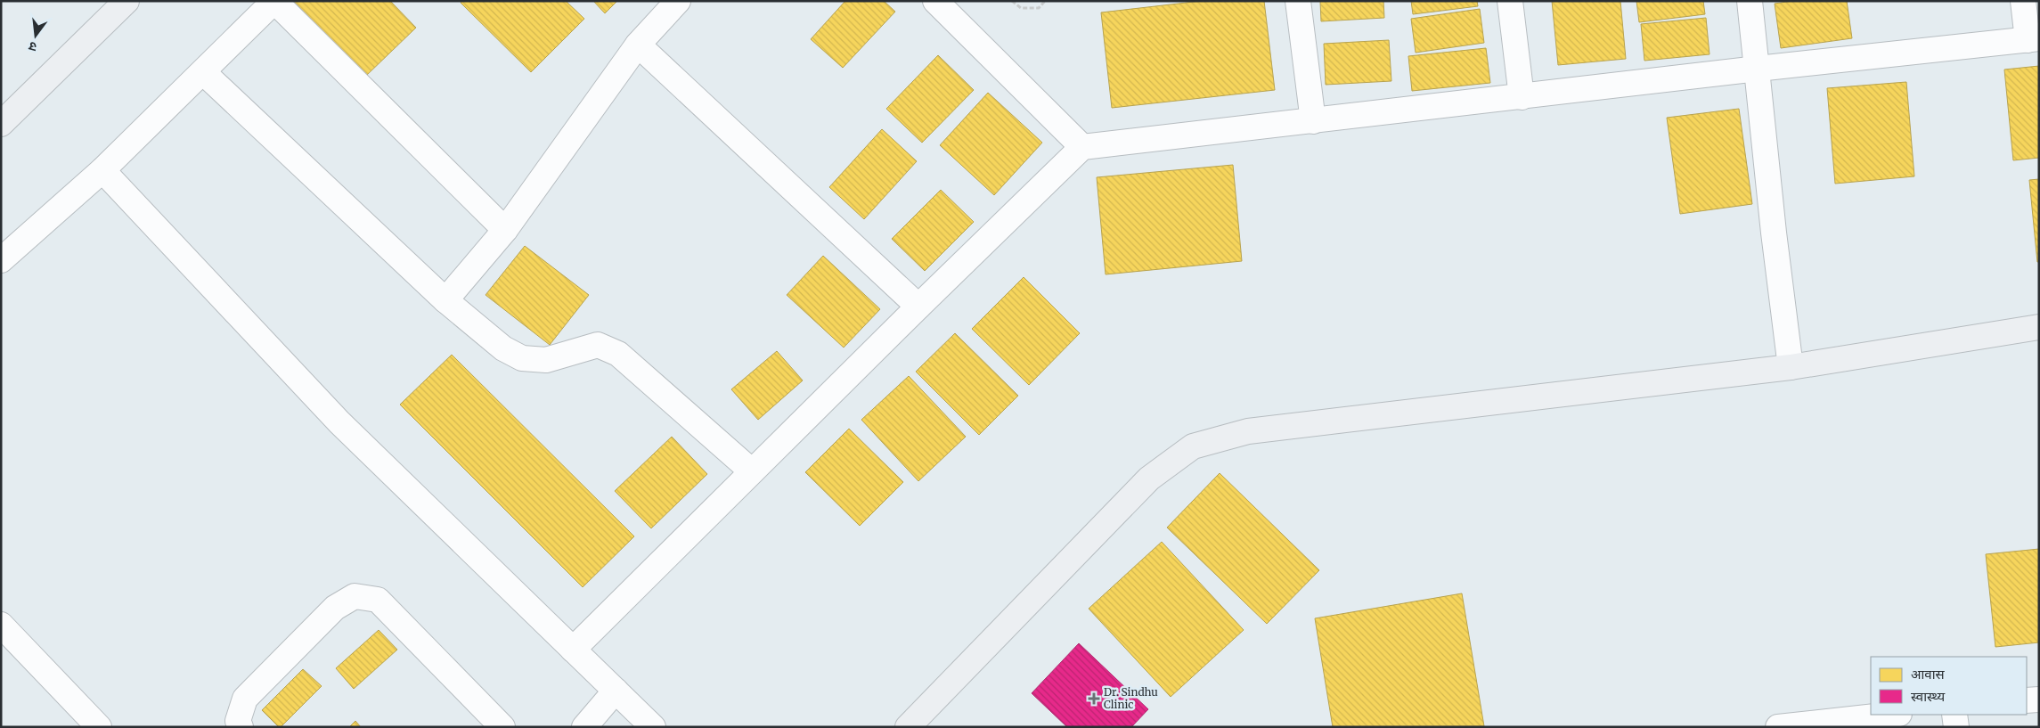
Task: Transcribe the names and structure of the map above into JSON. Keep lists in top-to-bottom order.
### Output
{
  "places": {
    "health": ["Dr. Sindhu Clinic"]
  },
  "legend": ["आवास", "स्वास्थ्य"],
  "north": "bottom"
}
